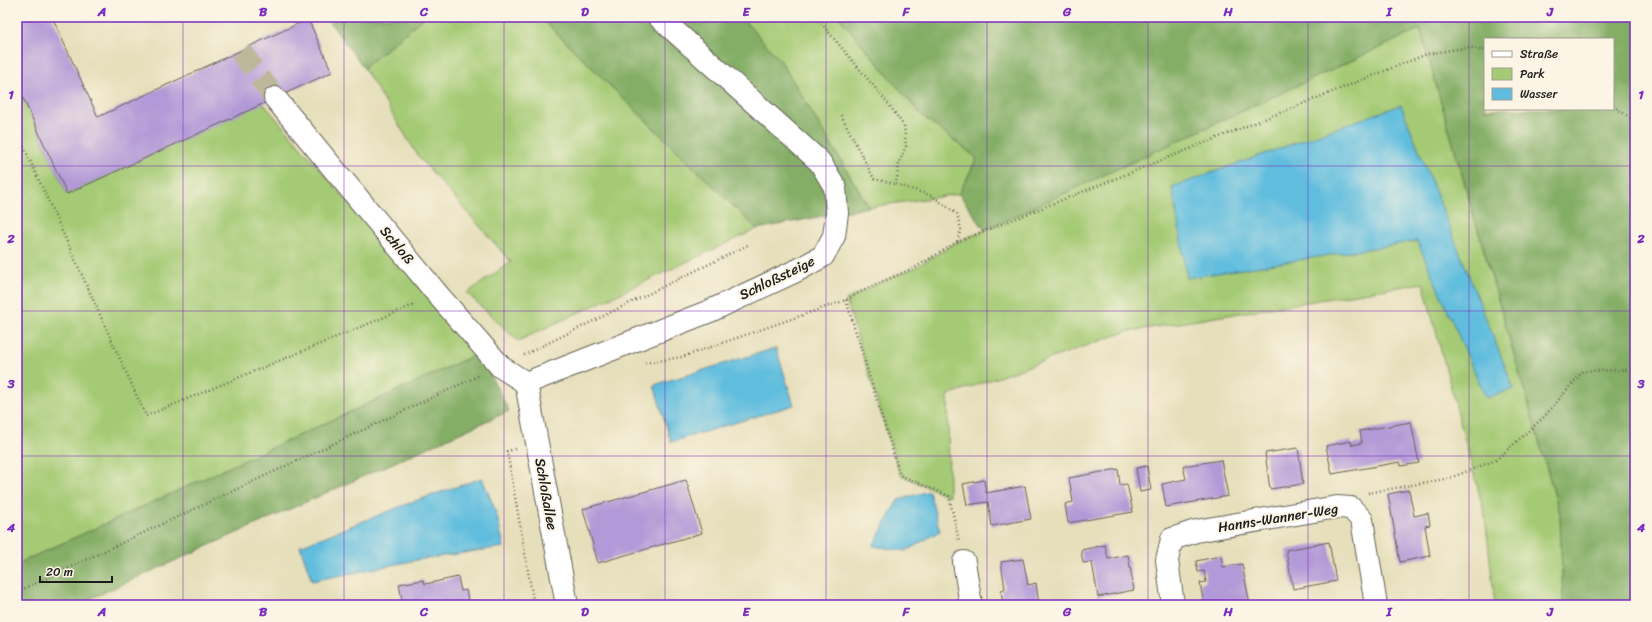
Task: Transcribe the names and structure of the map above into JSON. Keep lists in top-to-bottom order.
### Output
{
  "streets": {
    "street": [
      "Schloß",
      "Schloßsteige",
      "Schloßallee",
      "Hanns-Wanner-Weg"
    ]
  },
  "crossings": [
    ["Schloß", "Schloßsteige"],
    ["Schloß", "Schloßallee"],
    ["Schloßsteige", "Schloßallee"]
  ],
  "legend": ["Straße", "Park", "Wasser"],
  "scale_bar": "20 m",
  "grid": {
    "columns": [
      "A",
      "B",
      "C",
      "D",
      "E",
      "F",
      "G",
      "H",
      "I",
      "J"
    ],
    "rows": [
      "1",
      "2",
      "3",
      "4"
    ]
  }
}
